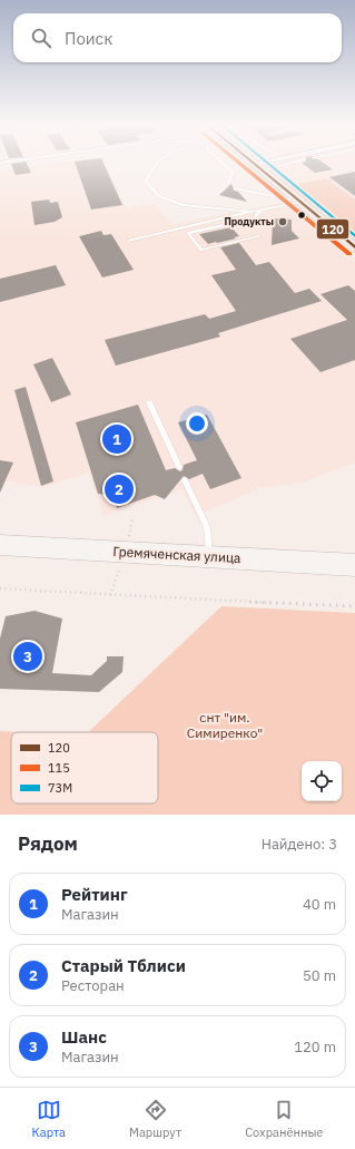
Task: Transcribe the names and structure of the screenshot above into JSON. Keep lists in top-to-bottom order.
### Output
{
  "streets": {
    "main road": ["Гремяченская улица"]
  },
  "parks": ["снт \"им. Симиренко\""],
  "places": ["Продукты"],
  "lines": ["transit line 120", "transit line 115", "transit line 73М"],
  "legend": ["120", "115", "73М"],
  "page": {
    "search": "Поиск",
    "pins": ["1", "2", "3"],
    "heading": ["Рядом", "Найдено: 3"],
    "list": [
      {
        "mark": "1",
        "name": "Рейтинг",
        "note": "Магазин",
        "value": "40 m"
      },
      {
        "mark": "2",
        "name": "Старый Тблиси",
        "note": "Ресторан",
        "value": "50 m"
      },
      {
        "mark": "3",
        "name": "Шанс",
        "note": "Магазин",
        "value": "120 m"
      }
    ],
    "nav": ["Карта", "Маршрут", "Сохранённые"]
  }
}
